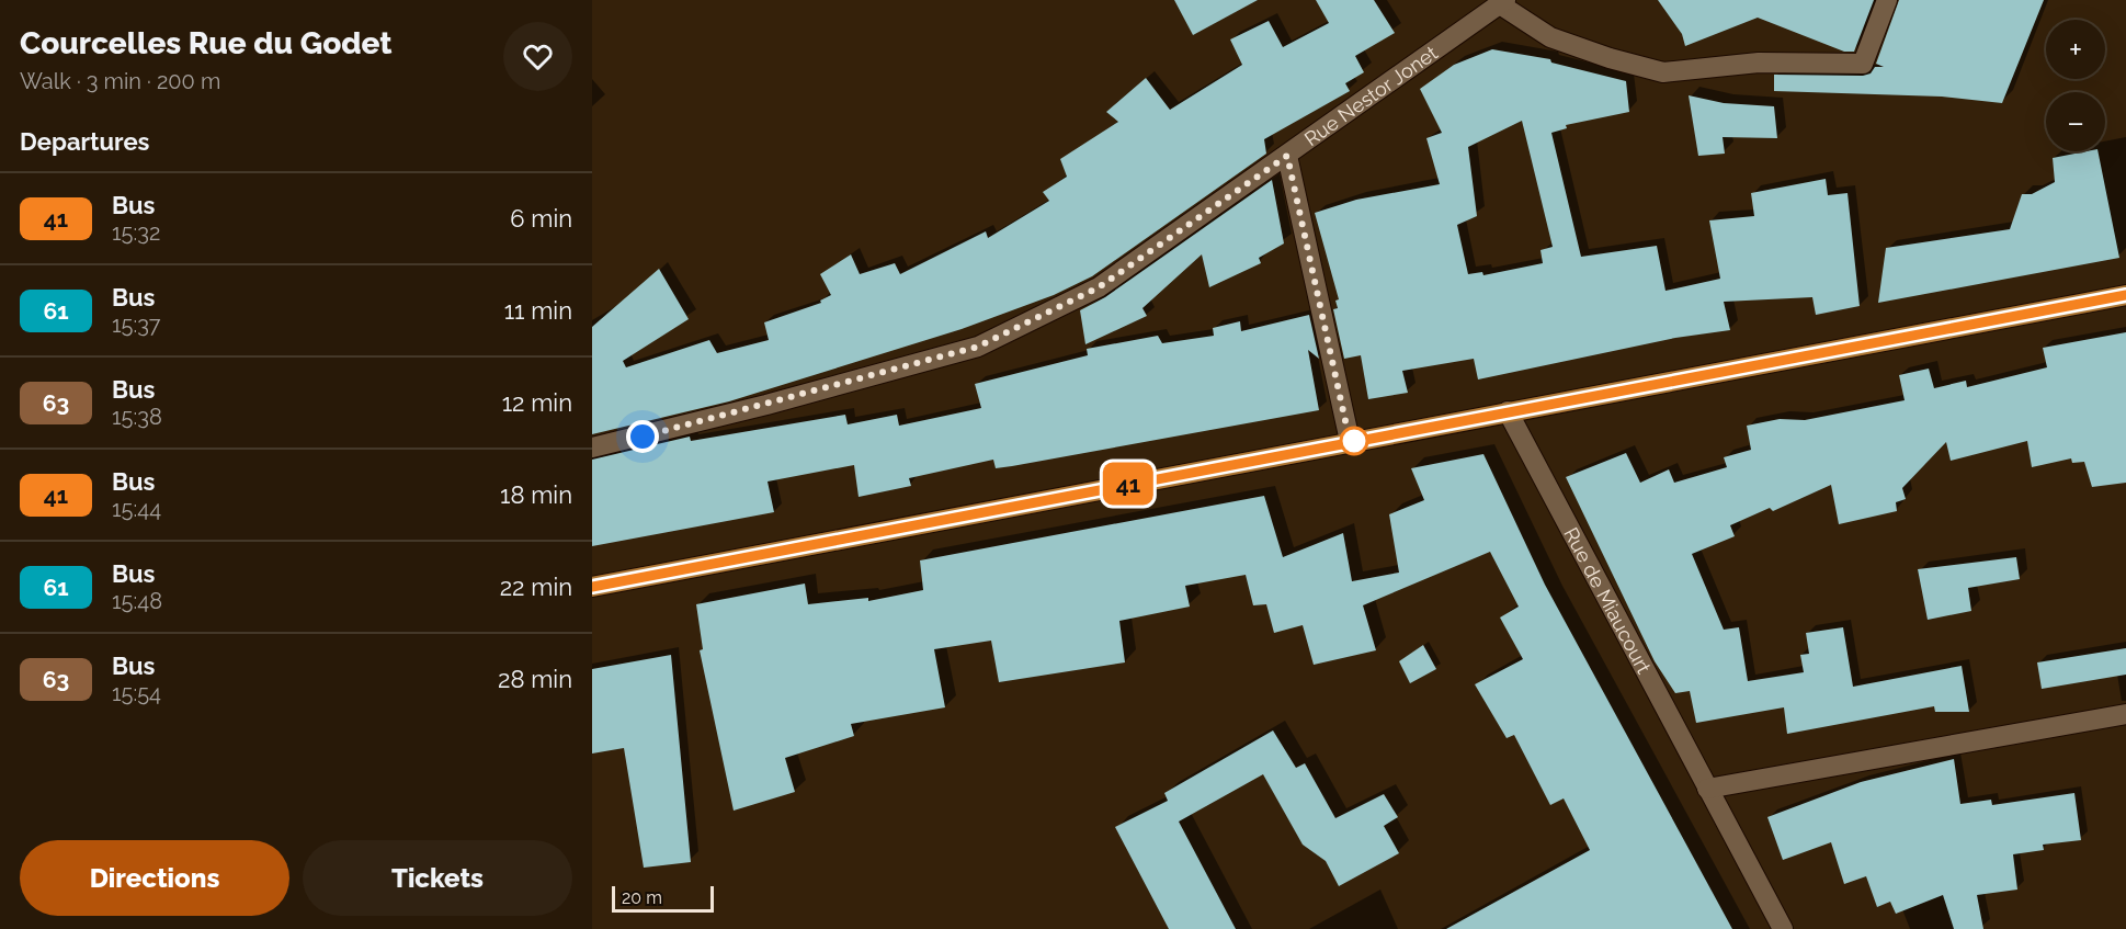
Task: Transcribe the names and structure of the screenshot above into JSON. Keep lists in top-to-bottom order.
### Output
{
  "streets": {
    "street": ["Rue Nestor Jonet", "Rue de Miaucourt"]
  },
  "lines": ["bus line 41"],
  "scale_bar": "20 m",
  "page": {
    "heading": [
      ["Courcelles Rue du Godet", "Walk · 3 min · 200 m"],
      "Departures"
    ],
    "on_map": "41",
    "map_buttons": ["+", "−"],
    "list": [
      {
        "mark": "41",
        "name": "Bus",
        "note": "15:32",
        "value": "6 min"
      },
      {
        "mark": "61",
        "name": "Bus",
        "note": "15:37",
        "value": "11 min"
      },
      {
        "mark": "63",
        "name": "Bus",
        "note": "15:38",
        "value": "12 min"
      },
      {
        "mark": "41",
        "name": "Bus",
        "note": "15:44",
        "value": "18 min"
      },
      {
        "mark": "61",
        "name": "Bus",
        "note": "15:48",
        "value": "22 min"
      },
      {
        "mark": "63",
        "name": "Bus",
        "note": "15:54",
        "value": "28 min"
      }
    ],
    "buttons": ["Directions", "Tickets"],
    "scale": "20 m"
  }
}
